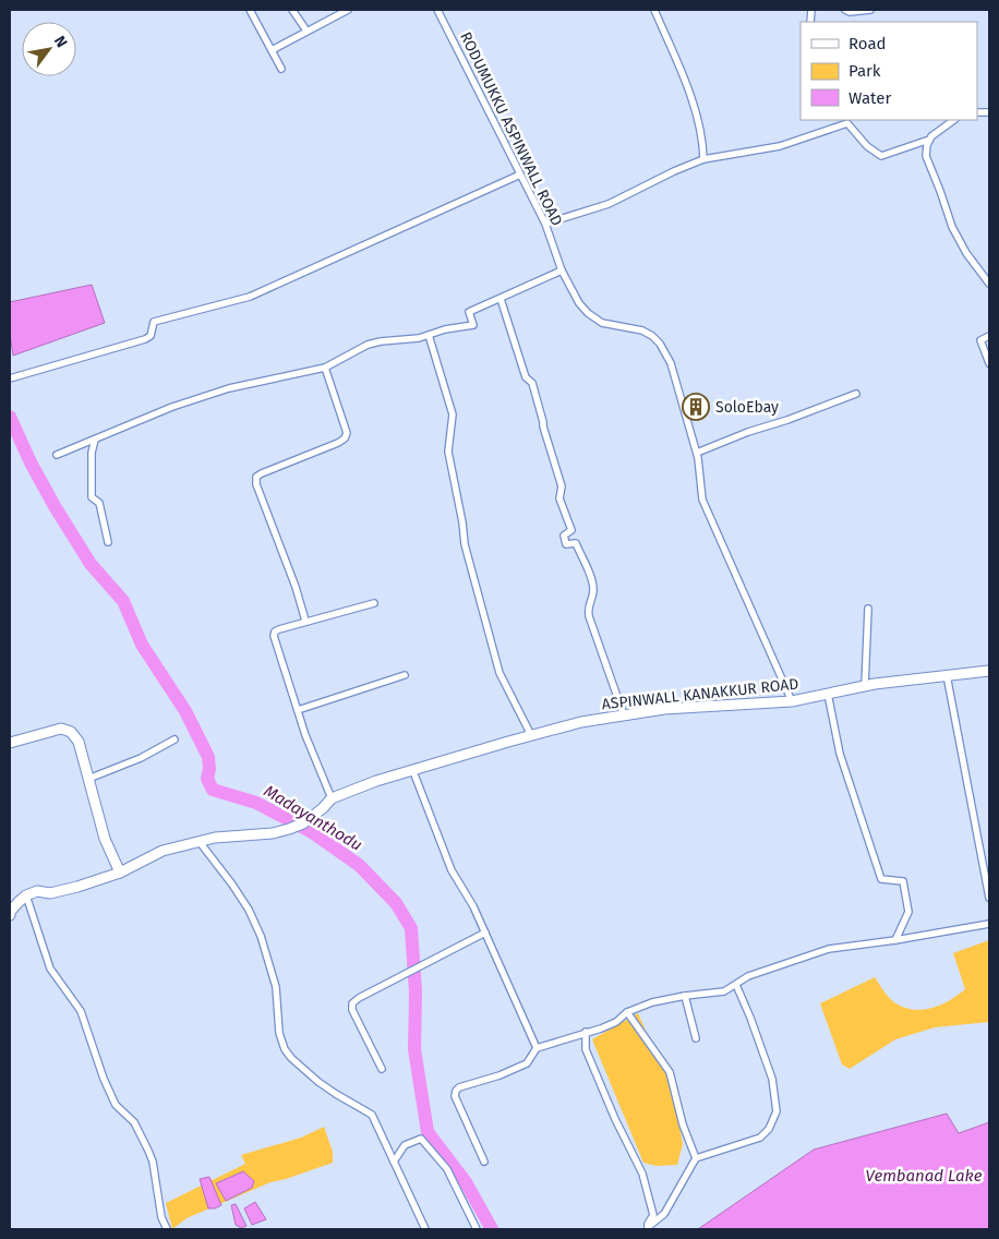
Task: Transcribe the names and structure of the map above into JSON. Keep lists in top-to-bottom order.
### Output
{
  "streets": {
    "main road": ["ASPINWALL KANAKKUR ROAD"],
    "street": ["RODUMUKKU ASPINWALL ROAD"]
  },
  "crossings": [
    ["RODUMUKKU ASPINWALL ROAD", "ASPINWALL KANAKKUR ROAD"]
  ],
  "water": ["Madayanthodu", "Vembanad Lake"],
  "places": {
    "building": ["SoloEbay"]
  },
  "legend": ["Road", "Park", "Water"],
  "north": "top right"
}
